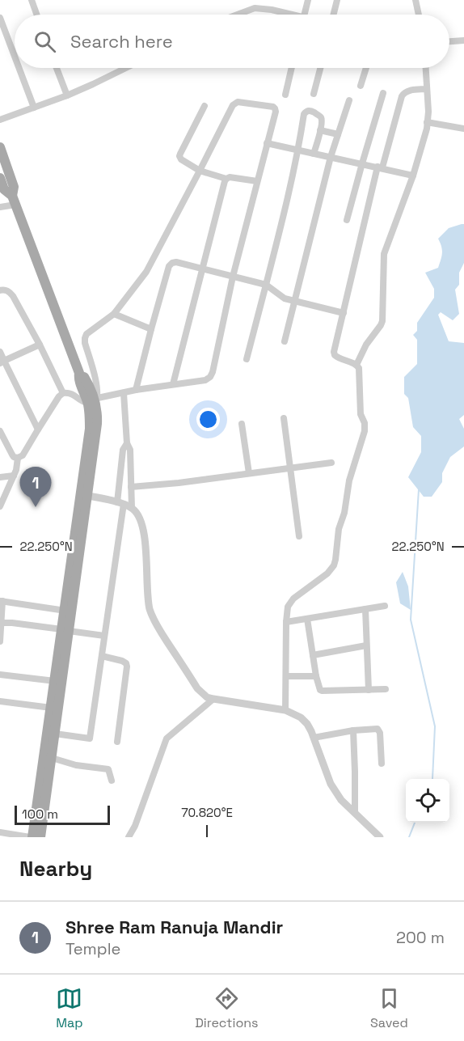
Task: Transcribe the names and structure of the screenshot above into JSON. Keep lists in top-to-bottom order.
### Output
{
  "scale_bar": "100 m",
  "page": {
    "search": "Search here",
    "pins": "1",
    "scale": "100 m",
    "heading": "Nearby",
    "list": [
      {
        "mark": "1",
        "name": "Shree Ram Ranuja Mandir",
        "note": "Temple",
        "value": "200 m"
      }
    ],
    "nav": ["Map", "Directions", "Saved"]
  },
  "coordinates": ["22.250°N", "70.820°E"]
}
